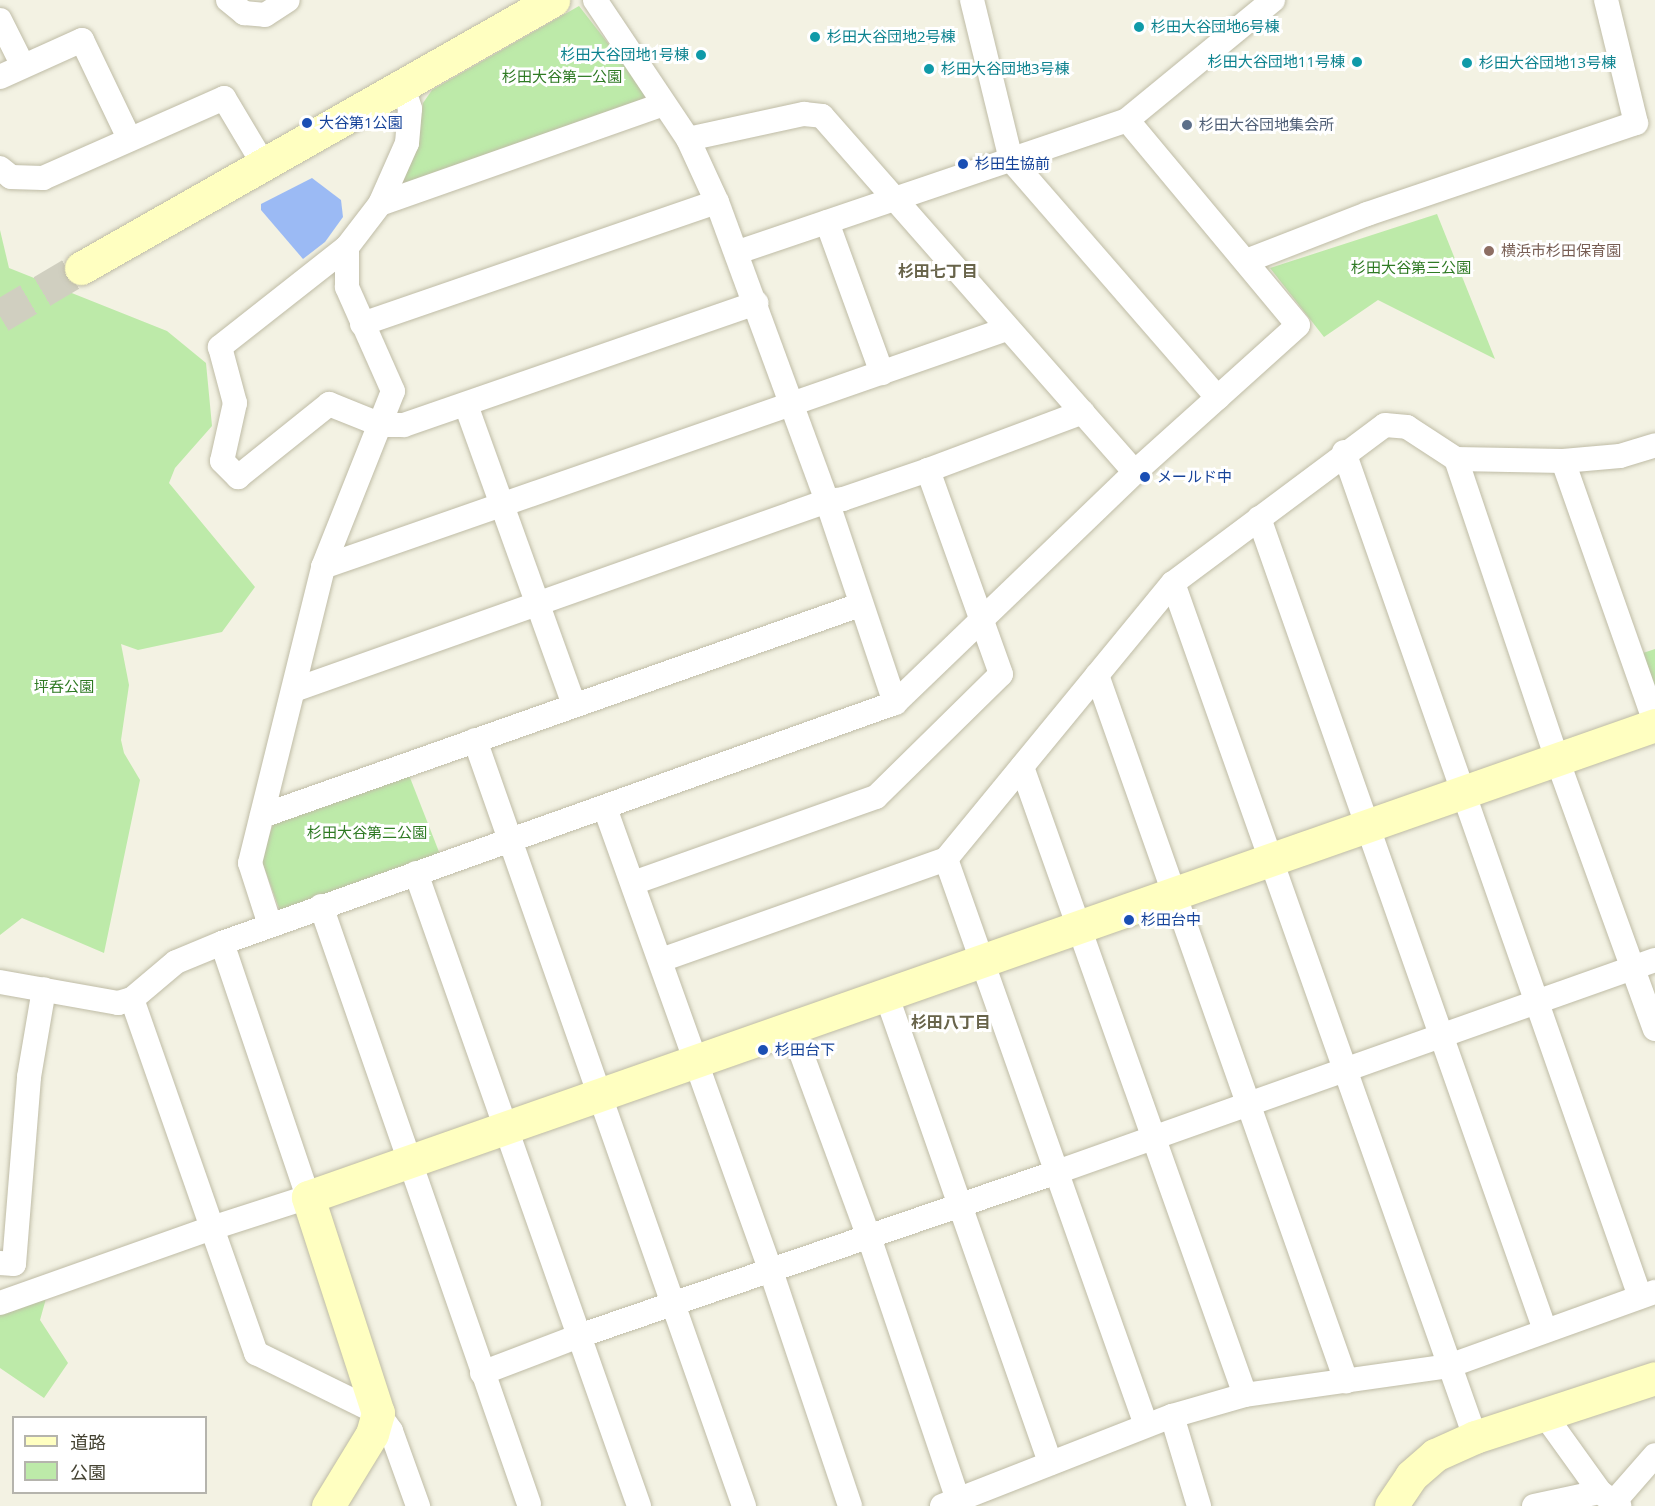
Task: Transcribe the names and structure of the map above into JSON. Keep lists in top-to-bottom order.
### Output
{
  "districts": ["杉田七丁目", "杉田八丁目"],
  "parks": [
    "杉田大谷第一公園",
    "杉田大谷第三公園",
    "坪呑公園",
    "杉田大谷第二公園"
  ],
  "places": [
    "杉田大谷団地6号棟",
    "杉田大谷団地2号棟",
    "杉田大谷団地1号棟",
    "杉田大谷団地11号棟",
    "杉田大谷団地13号棟",
    "杉田大谷団地3号棟",
    "大谷第1公園",
    "杉田大谷団地集会所",
    "杉田生協前",
    "横浜市杉田保育園",
    "メールド中",
    "杉田台中",
    "杉田台下"
  ],
  "legend": ["道路", "公園"]
}
